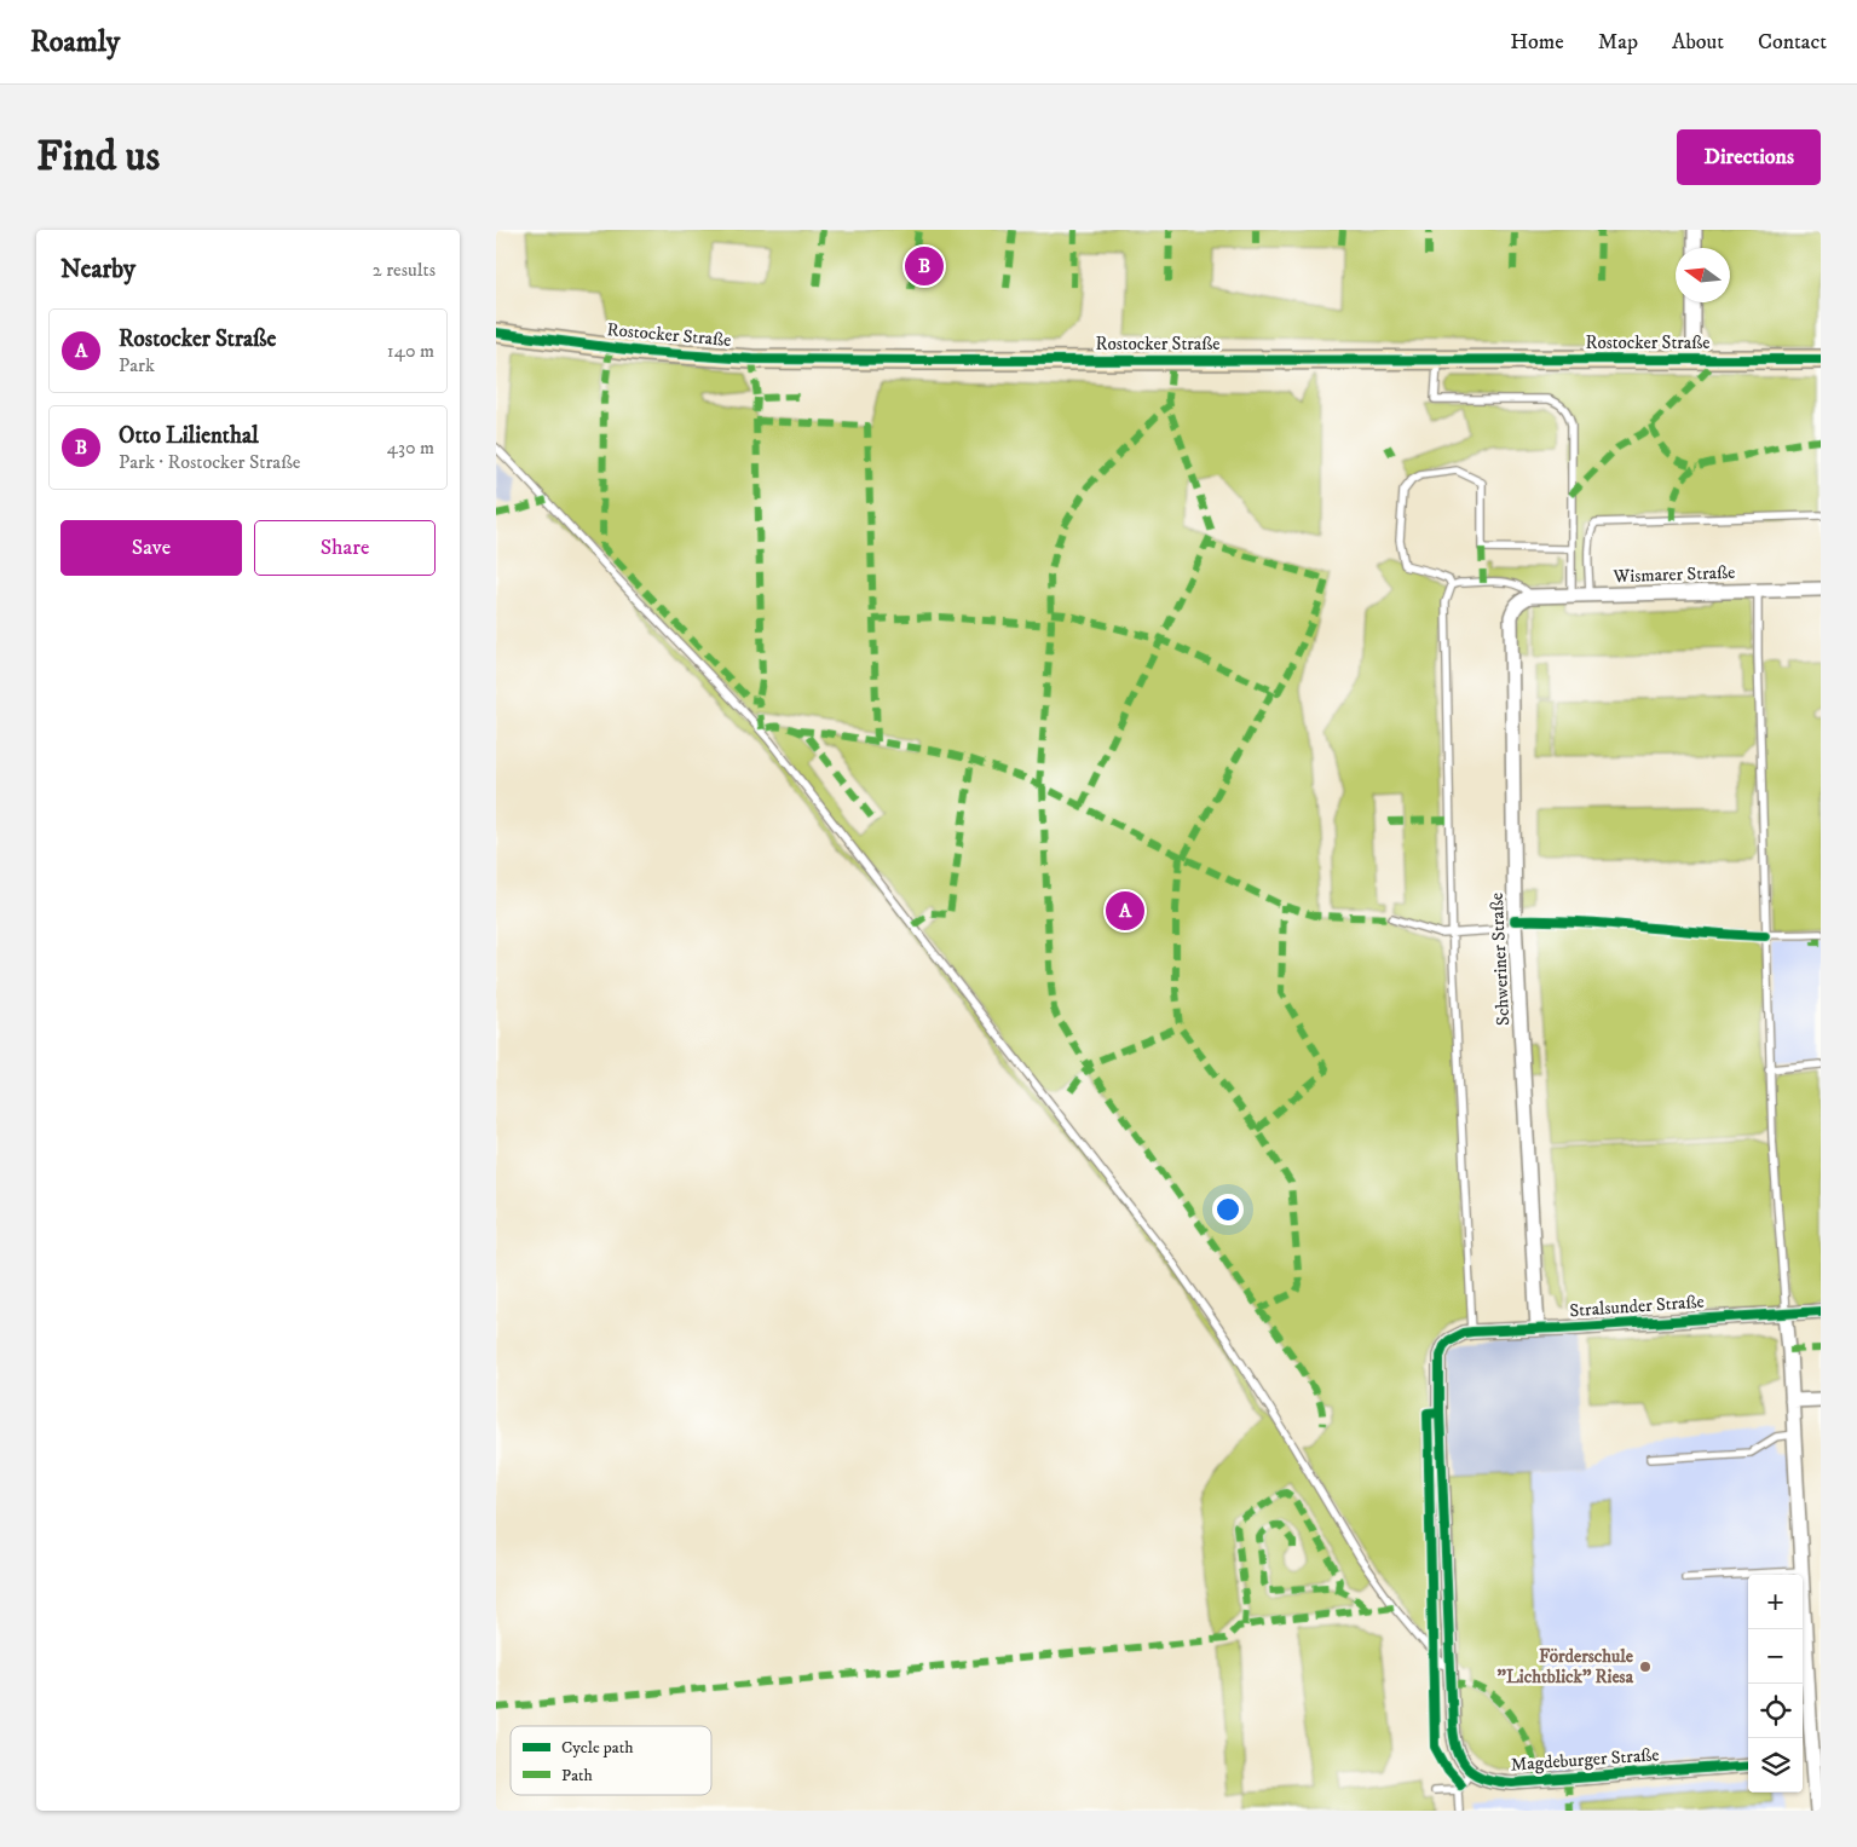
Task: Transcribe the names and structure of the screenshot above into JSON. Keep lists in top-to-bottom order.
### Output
{
  "streets": {
    "street": [
      "Rostocker Straße",
      "Wismarer Straße",
      "Schweriner Straße",
      "Stralsunder Straße",
      "Magdeburger Straße"
    ]
  },
  "crossings": [
    ["Wismarer Straße", "Schweriner Straße"],
    ["Schweriner Straße", "Stralsunder Straße"]
  ],
  "places": ["Förderschule \"Lichtblick\" Riesa"],
  "legend": ["Cycle path", "Path"],
  "north": "left",
  "page": {
    "header": "Roamly",
    "nav": [
      "Home",
      "Map",
      "About",
      "Contact"
    ],
    "buttons": [
      "Directions",
      ["Save", "Share"]
    ],
    "title": "Find us",
    "heading": ["Nearby", "2 results"],
    "pins": ["B", "A"],
    "list": [
      {
        "mark": "A",
        "name": "Rostocker Straße",
        "note": "Park",
        "value": "140 m"
      },
      {
        "mark": "B",
        "name": "Otto Lilienthal",
        "note": "Park · Rostocker Straße",
        "value": "430 m"
      }
    ],
    "map_buttons": ["+", "−"]
  }
}
